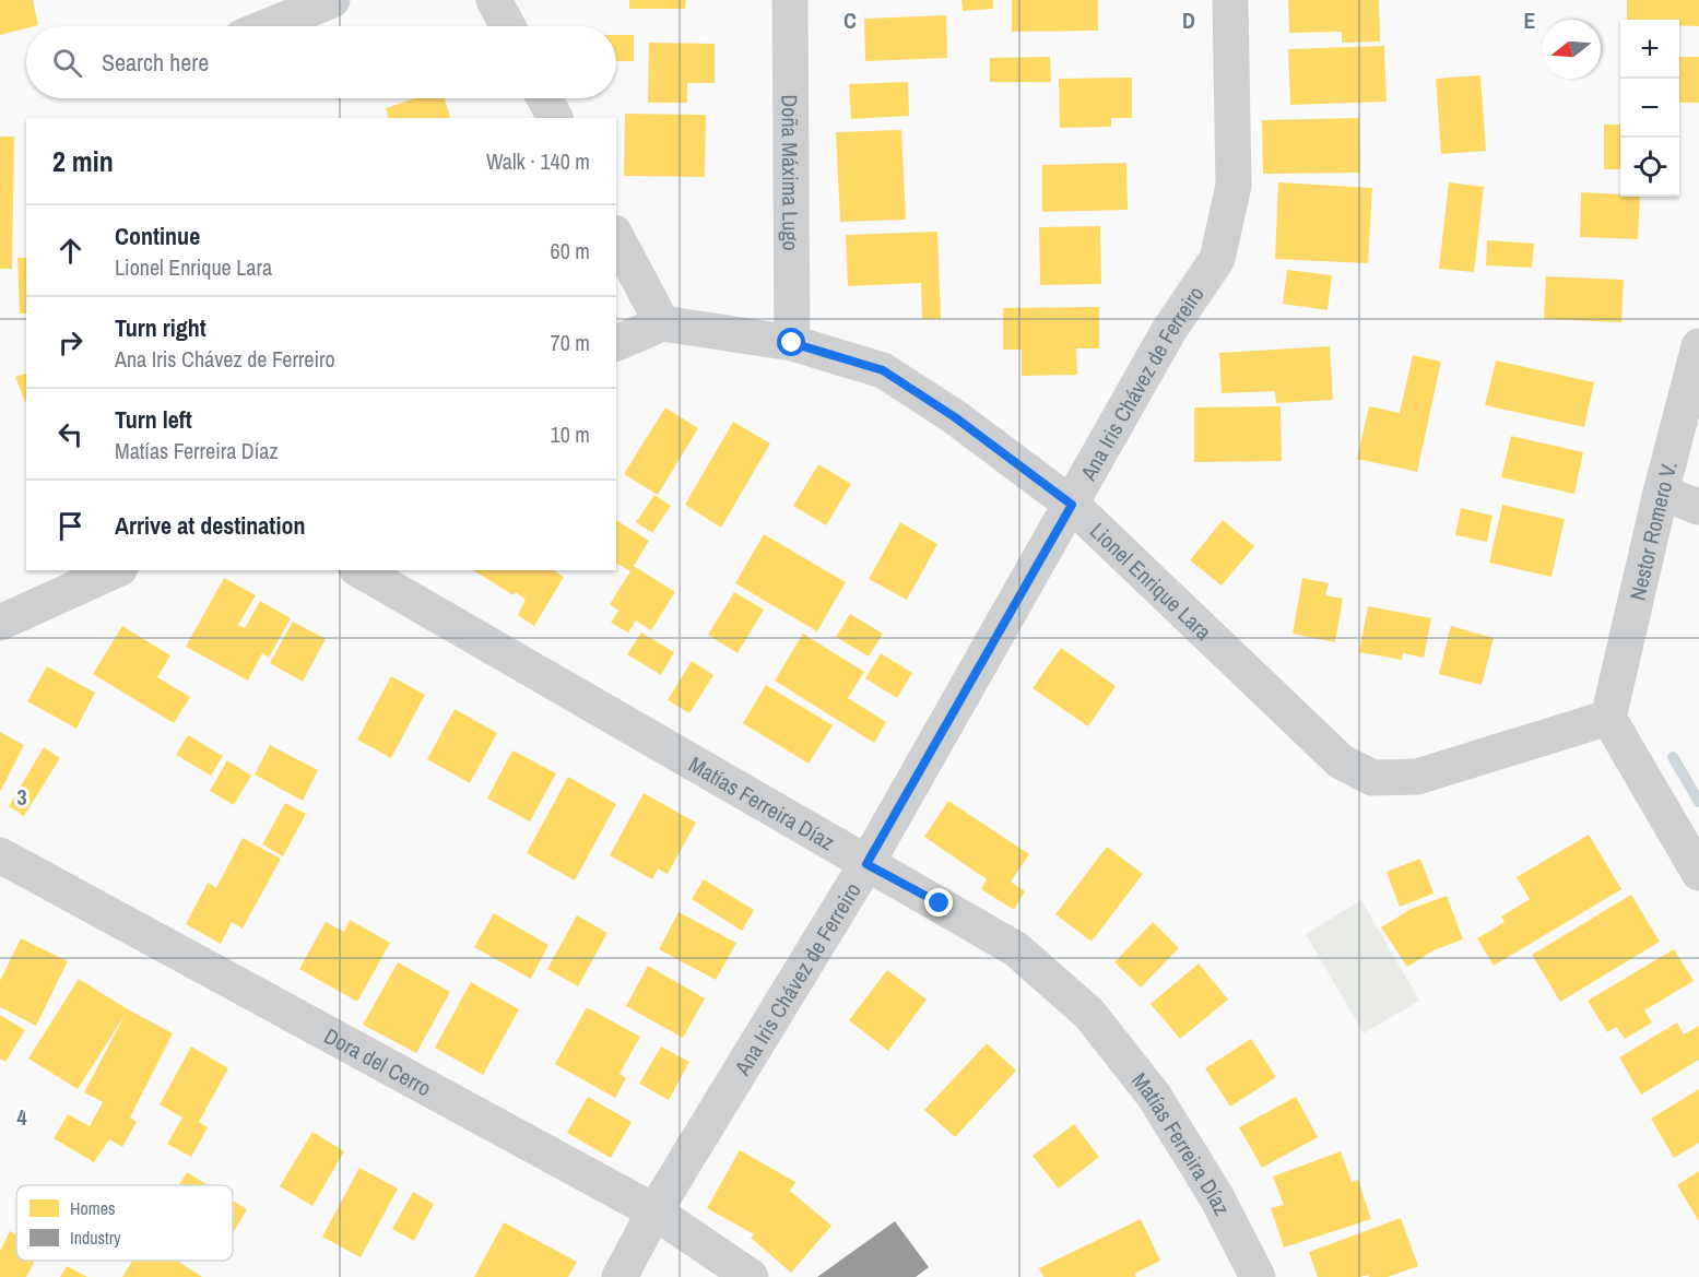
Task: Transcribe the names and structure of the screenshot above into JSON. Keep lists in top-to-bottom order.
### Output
{
  "streets": {
    "street": [
      "Doña Máxima Lugo",
      "Ana Iris Chávez de Ferreiro",
      "Nestor Romero V.",
      "Lionel Enrique Lara",
      "Matías Ferreira Díaz",
      "Dora del Cerro"
    ]
  },
  "crossings": [
    ["Doña Máxima Lugo", "Lionel Enrique Lara"],
    ["Ana Iris Chávez de Ferreiro", "Lionel Enrique Lara"],
    ["Ana Iris Chávez de Ferreiro", "Matías Ferreira Díaz"],
    ["Ana Iris Chávez de Ferreiro", "Dora del Cerro"],
    ["Nestor Romero V.", "Lionel Enrique Lara"]
  ],
  "legend": ["Homes", "Industry"],
  "north": "left",
  "page": {
    "map_buttons": ["+", "−"],
    "search": "Search here",
    "heading": ["2 min", "Walk · 140 m"],
    "list": [
      ["Continue", "Lionel Enrique Lara", "60 m"],
      ["Turn right", "Ana Iris Chávez de Ferreiro", "70 m"],
      ["Turn left", "Matías Ferreira Díaz", "10 m"],
      "Arrive at destination"
    ]
  },
  "grid": {
    "columns": ["C", "D", "E"],
    "rows": ["3", "4"]
  }
}
